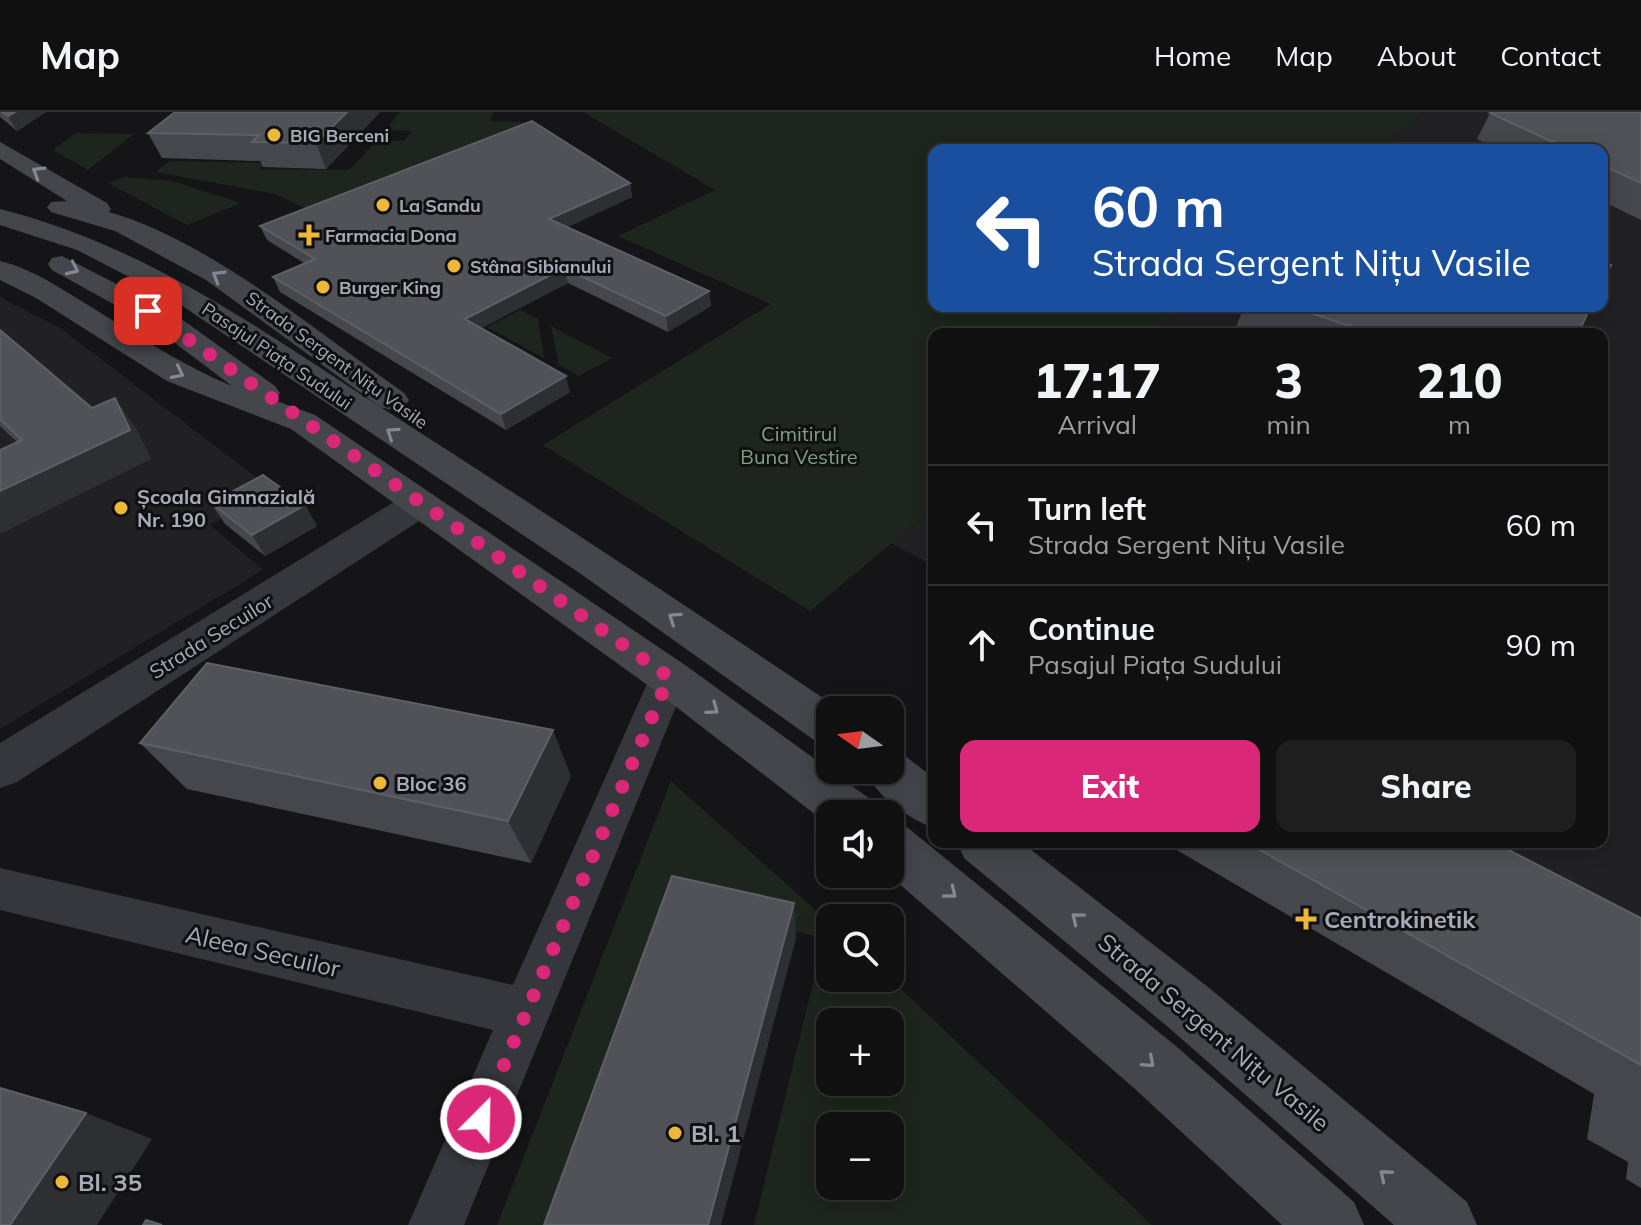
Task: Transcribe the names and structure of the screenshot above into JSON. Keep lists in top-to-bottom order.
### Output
{
  "streets": {
    "main road": ["Pasajul Piața Sudului", "Strada Sergent Nițu Vasile"],
    "street": ["Strada Secuilor", "Aleea Secuilor"]
  },
  "crossings": [
    ["Pasajul Piața Sudului", "Strada Sergent Nițu Vasile"]
  ],
  "parks": ["Cimitirul Buna Vestire"],
  "places": {
    "other": [
      "BIG Berceni",
      "La Sandu",
      "Stâna Sibianului",
      "Burger King",
      "Școala Gimnazială Nr. 190",
      "Bloc 36",
      "Bl. 1",
      "Bl. 35"
    ],
    "health": ["Farmacia Dona", "Centrokinetik"]
  },
  "north": "left",
  "page": {
    "header": "Map",
    "nav": [
      "Home",
      "Map",
      "About",
      "Contact"
    ],
    "turn": ["60 m", "Strada Sergent Nițu Vasile"],
    "eta": [
      "17:17",
      "Arrival",
      "3",
      "min",
      "210",
      "m"
    ],
    "list": [
      {
        "name": "Turn left",
        "note": "Strada Sergent Nițu Vasile",
        "value": "60 m"
      },
      {
        "name": "Continue",
        "note": "Pasajul Piața Sudului",
        "value": "90 m"
      }
    ],
    "map_buttons": ["+", "−"],
    "buttons": ["Exit", "Share"]
  }
}
